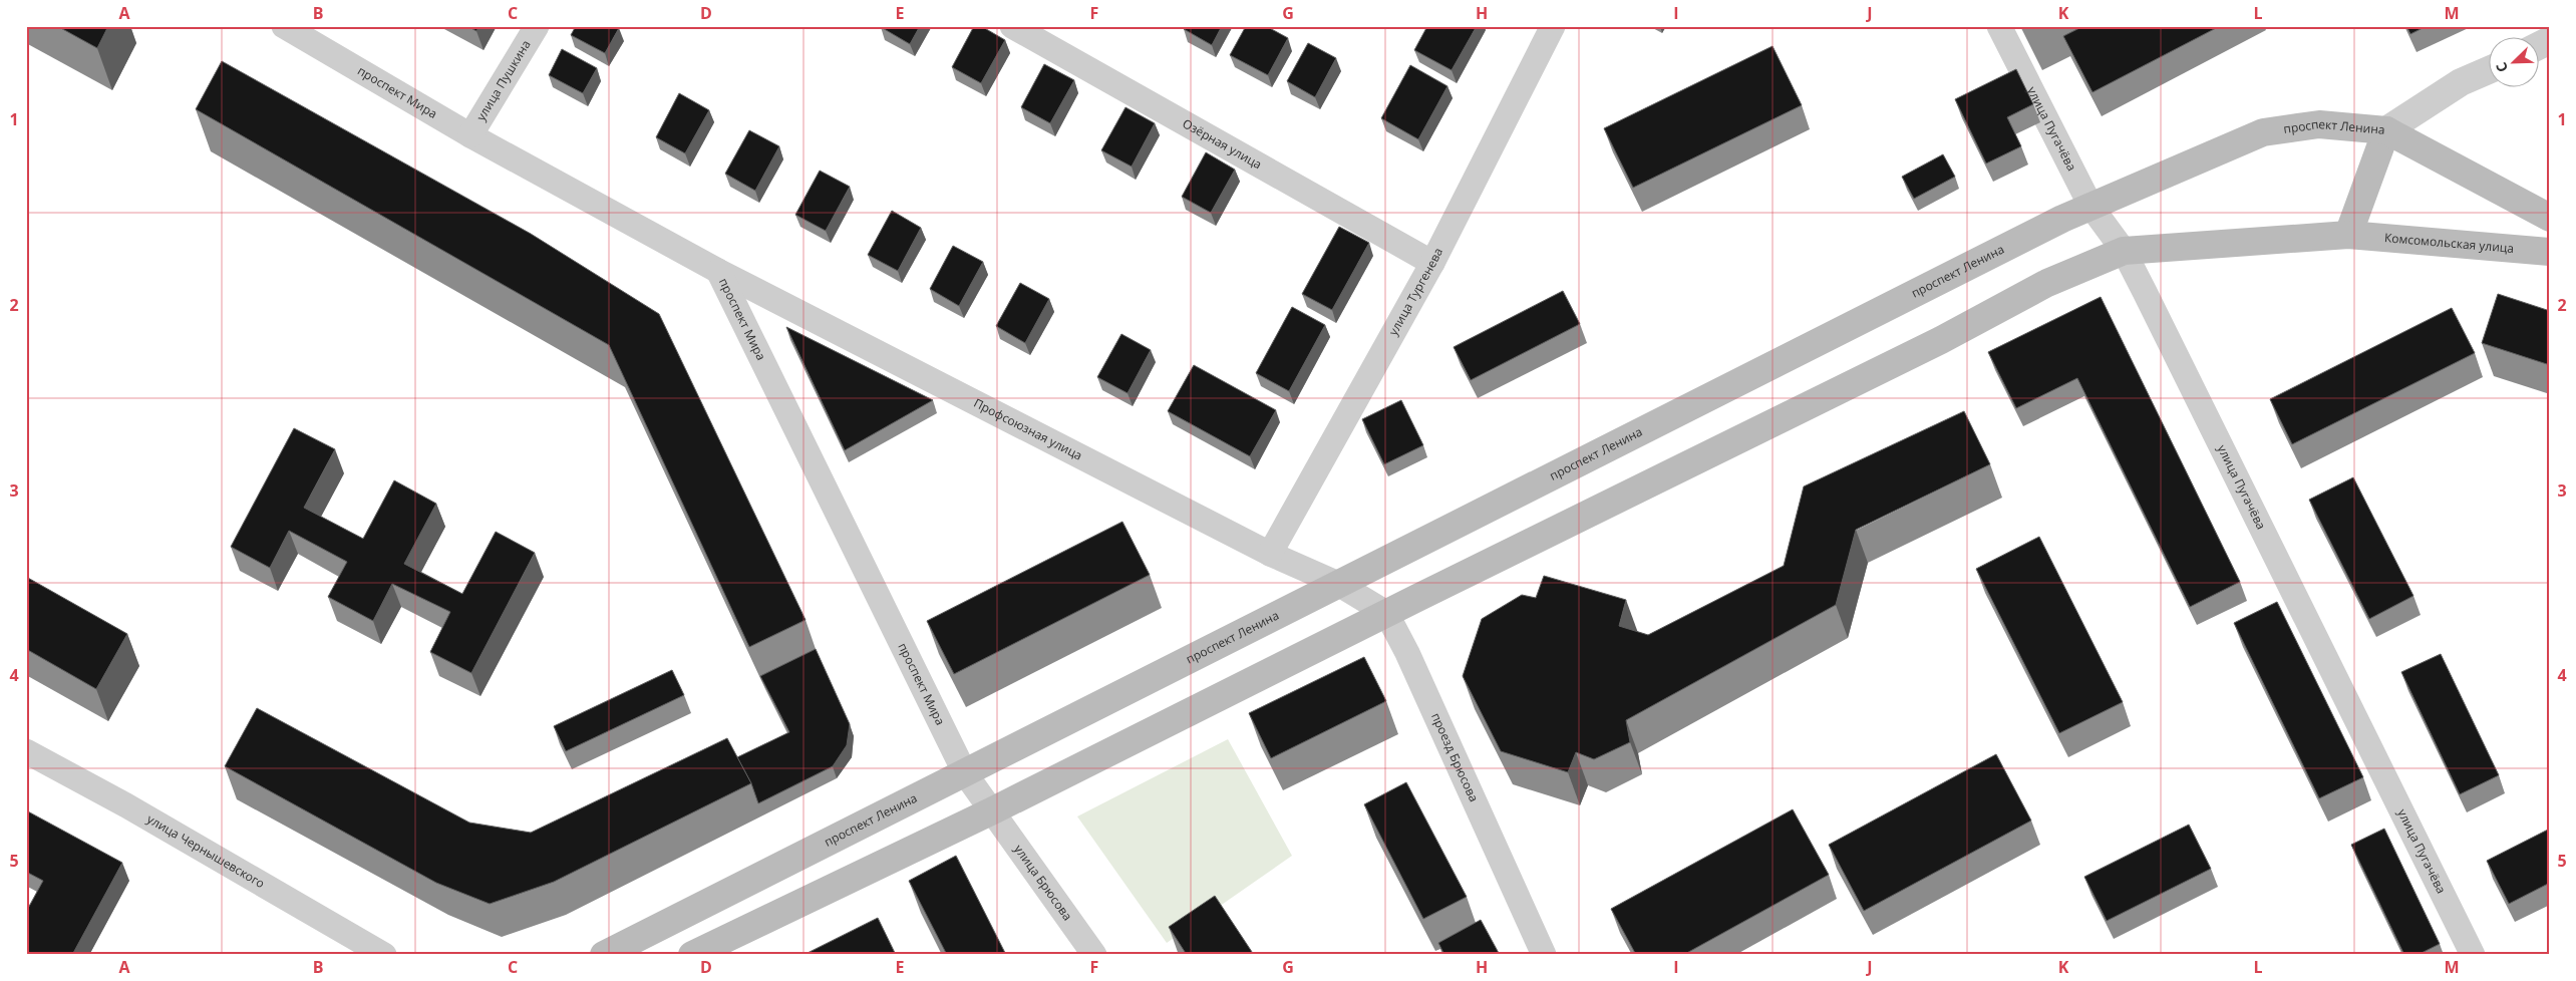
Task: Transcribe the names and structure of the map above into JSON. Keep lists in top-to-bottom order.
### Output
{
  "streets": {
    "main road": ["проспект Ленина", "Комсомольская улица"],
    "street": [
      "улица Пушкина",
      "проспект Мира",
      "улица Пугачёва",
      "Озёрная улица",
      "улица Тургенева",
      "Профсоюзная улица",
      "проезд Брюсова",
      "улица Чернышевского",
      "улица Брюсова"
    ]
  },
  "crossings": [
    ["улица Пушкина", "проспект Мира"],
    ["проспект Мира", "проспект Ленина"],
    ["проспект Мира", "Профсоюзная улица"],
    ["проспект Мира", "улица Брюсова"],
    ["улица Пугачёва", "проспект Ленина"],
    ["проспект Ленина", "Комсомольская улица"],
    ["проспект Ленина", "Профсоюзная улица"],
    ["Озёрная улица", "улица Тургенева"],
    ["улица Тургенева", "Профсоюзная улица"]
  ],
  "north": "bottom left",
  "grid": {
    "columns": [
      "A",
      "B",
      "C",
      "D",
      "E",
      "F",
      "G",
      "H",
      "I",
      "J",
      "K",
      "L",
      "M"
    ],
    "rows": [
      "1",
      "2",
      "3",
      "4",
      "5"
    ]
  }
}
